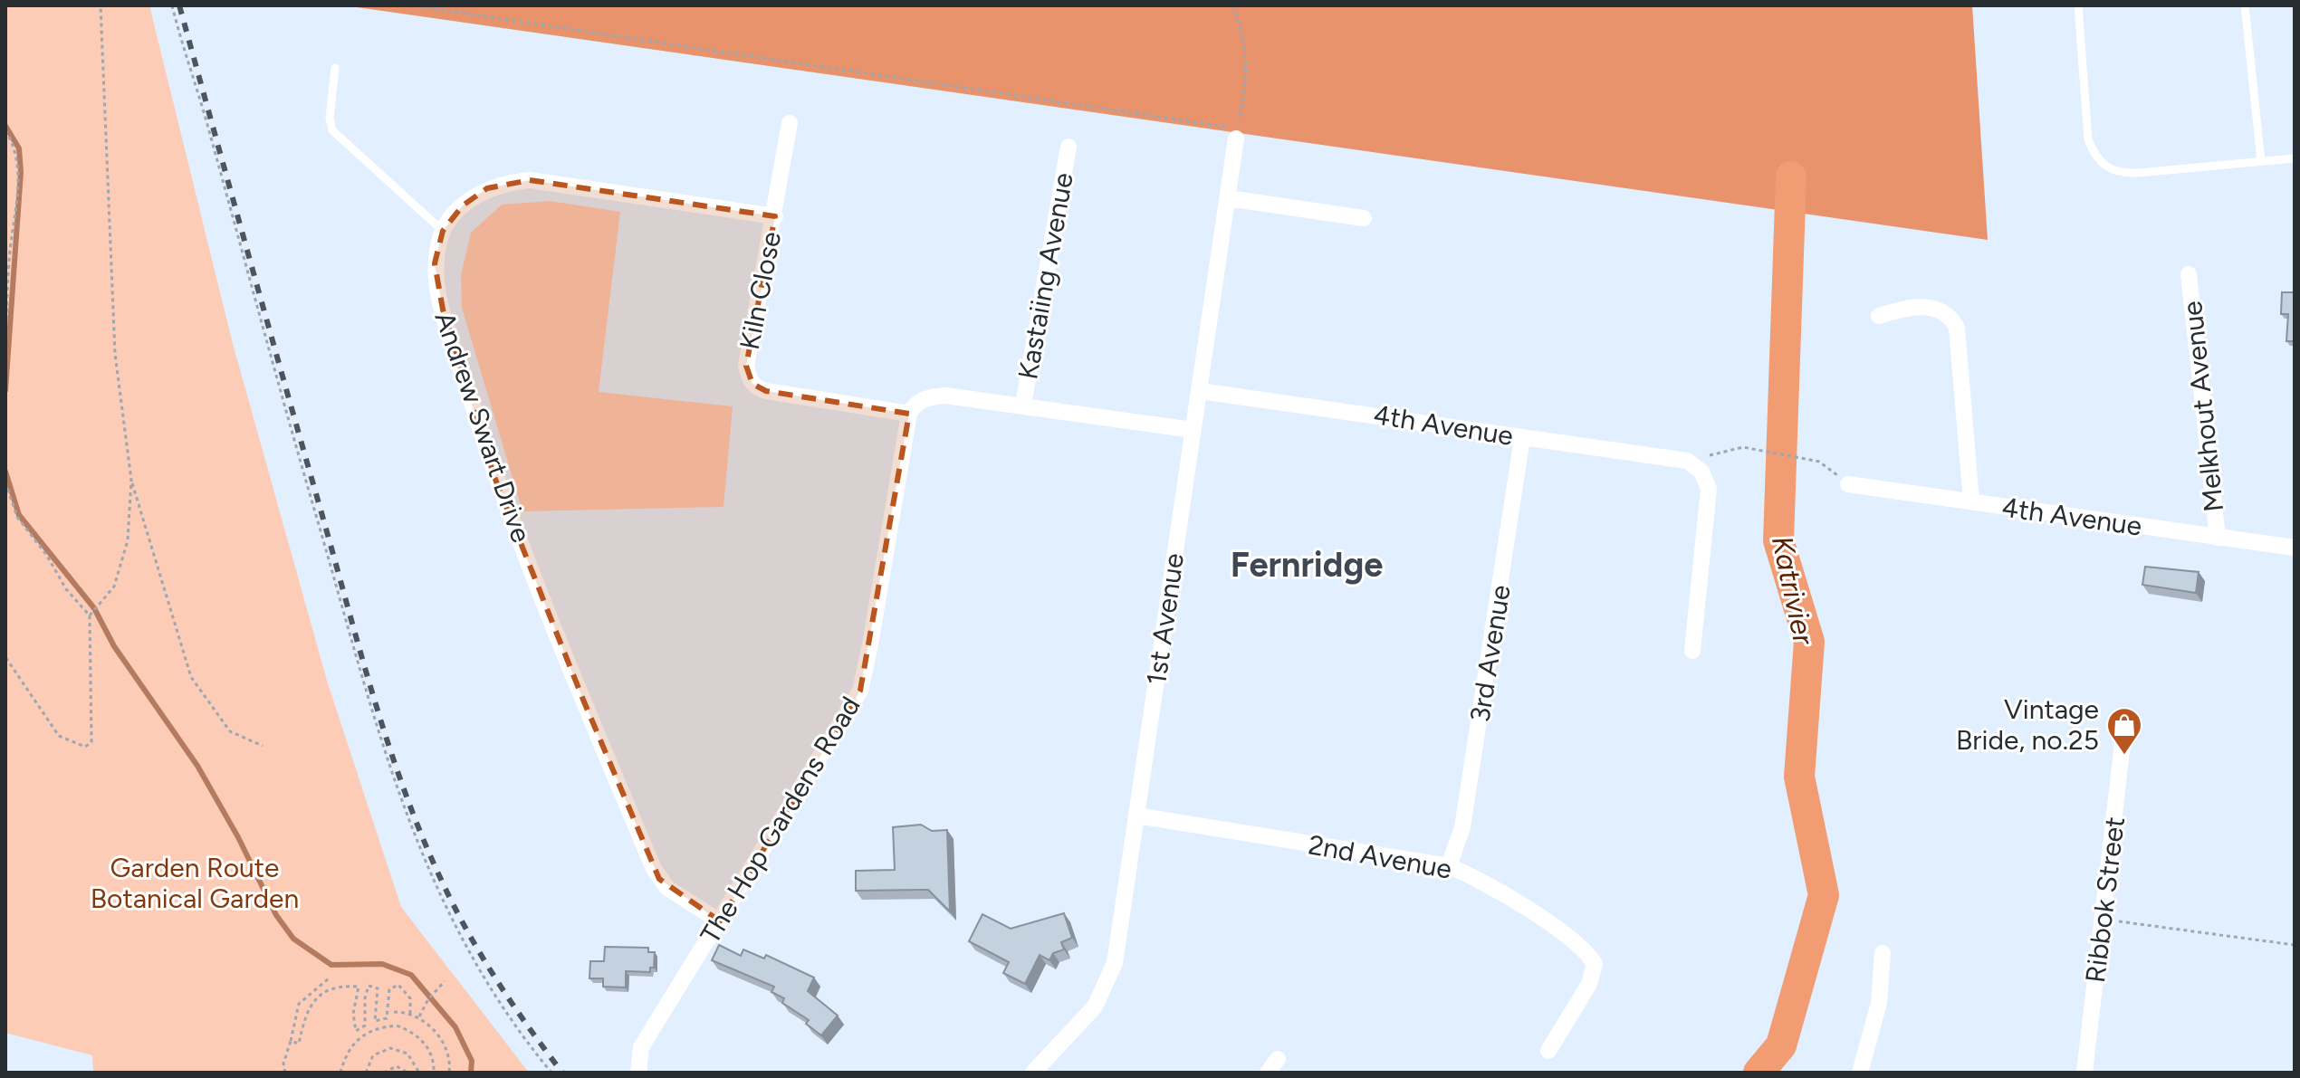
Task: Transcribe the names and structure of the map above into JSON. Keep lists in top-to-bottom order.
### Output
{
  "streets": {
    "street": [
      "Kastaiing Avenue",
      "Kiln Close",
      "Melkhout Avenue",
      "4th Avenue",
      "Andrew Swart Drive",
      "1st Avenue",
      "3rd Avenue",
      "The Hop Gardens Road",
      "2nd Avenue",
      "Ribbok Street"
    ]
  },
  "crossings": [
    ["Kiln Close", "Andrew Swart Drive"],
    ["Kiln Close", "The Hop Gardens Road"],
    ["Melkhout Avenue", "4th Avenue"],
    ["4th Avenue", "1st Avenue"],
    ["4th Avenue", "3rd Avenue"],
    ["Andrew Swart Drive", "The Hop Gardens Road"],
    ["1st Avenue", "2nd Avenue"],
    ["3rd Avenue", "2nd Avenue"]
  ],
  "districts": ["Fernridge"],
  "water": ["Katrivier"],
  "parks": ["Garden Route Botanical Garden"],
  "places": {
    "shop": ["Vintage Bride, no.25"]
  }
}
